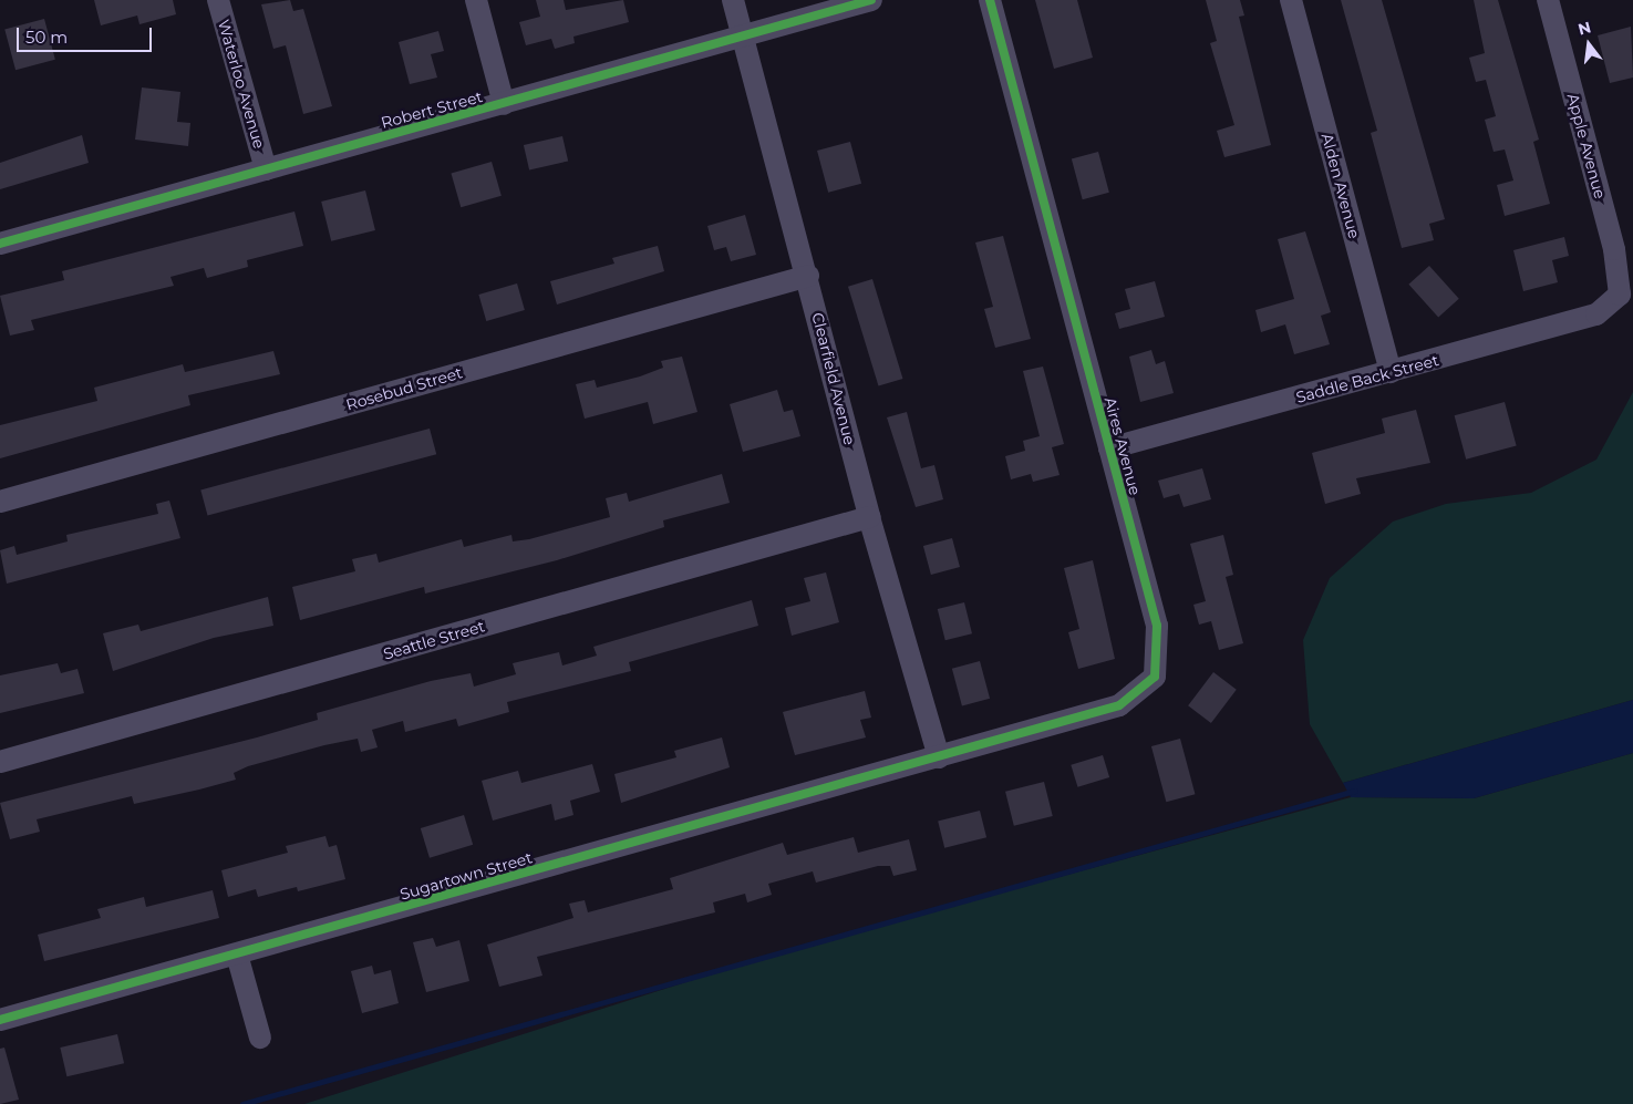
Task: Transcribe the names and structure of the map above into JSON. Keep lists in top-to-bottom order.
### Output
{
  "streets": {
    "street": [
      "Waterloo Avenue",
      "Robert Street",
      "Apple Avenue",
      "Alden Avenue",
      "Clearfield Avenue",
      "Saddle Back Street",
      "Rosebud Street",
      "Aires Avenue",
      "Seattle Street",
      "Sugartown Street"
    ]
  },
  "crossings": [
    ["Waterloo Avenue", "Robert Street"],
    ["Robert Street", "Clearfield Avenue"],
    ["Apple Avenue", "Saddle Back Street"],
    ["Alden Avenue", "Saddle Back Street"],
    ["Clearfield Avenue", "Rosebud Street"],
    ["Clearfield Avenue", "Aires Avenue"],
    ["Clearfield Avenue", "Seattle Street"],
    ["Clearfield Avenue", "Sugartown Street"],
    ["Saddle Back Street", "Aires Avenue"],
    ["Aires Avenue", "Sugartown Street"]
  ],
  "scale_bar": "50 m",
  "north": "top"
}
